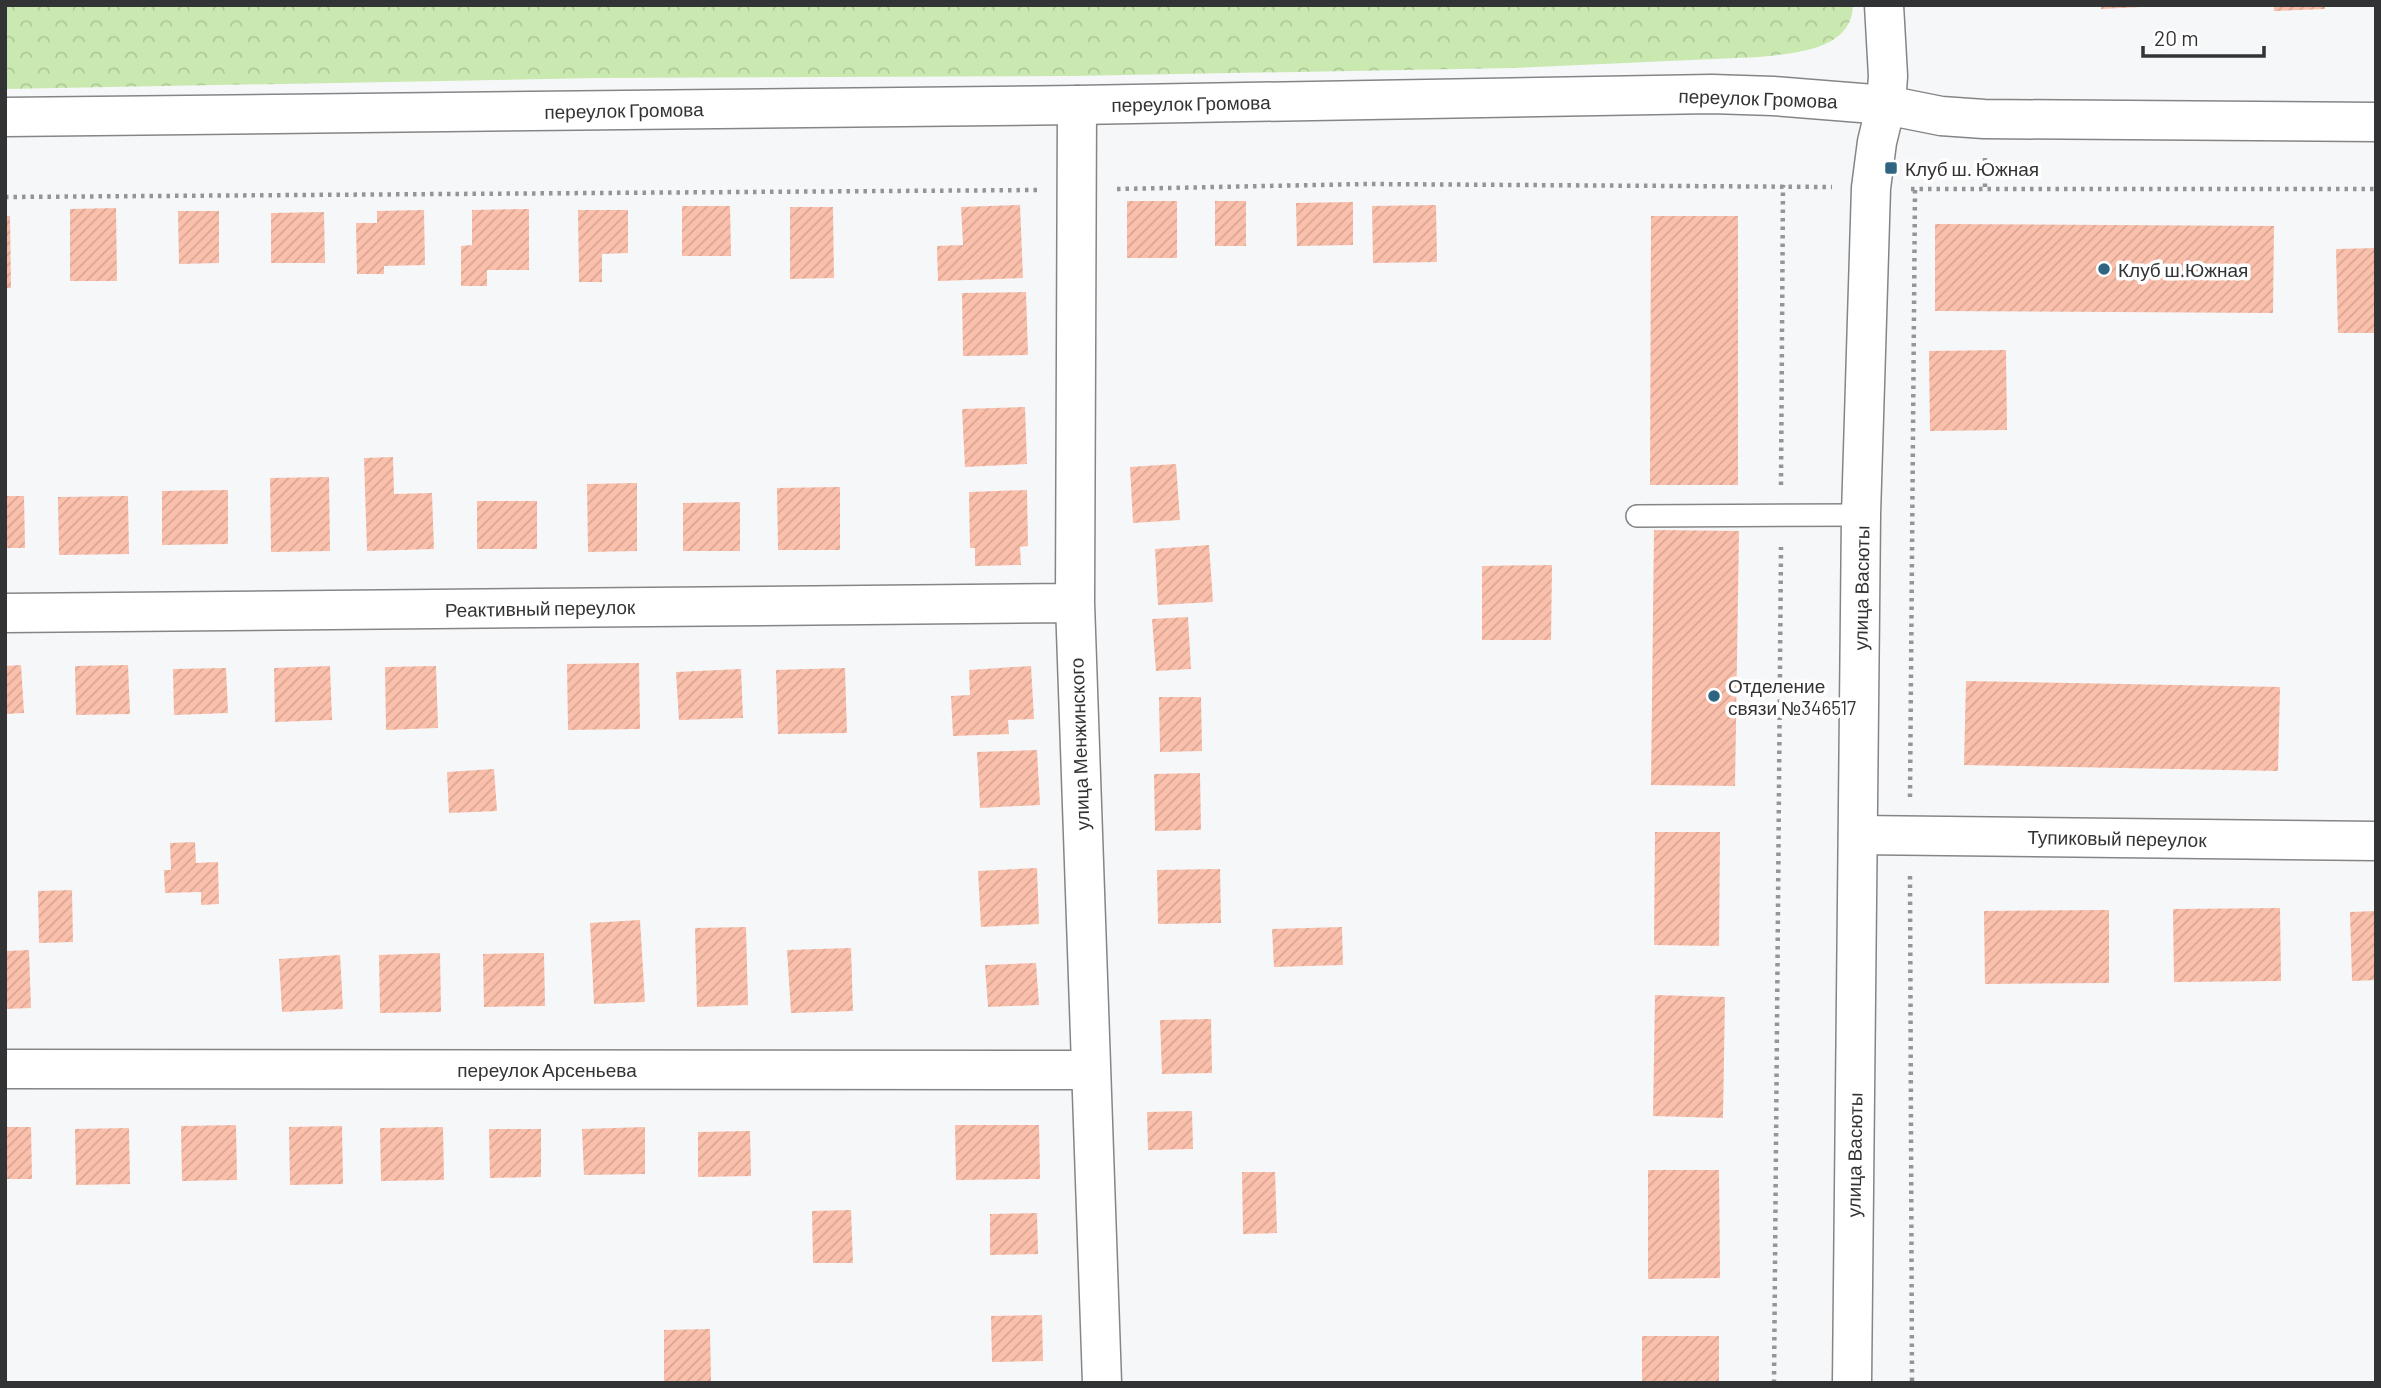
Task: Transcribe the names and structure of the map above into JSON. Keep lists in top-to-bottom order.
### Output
{
  "streets": {
    "street": [
      "переулок Громова",
      "улица Васюты",
      "Реактивный переулок",
      "улица Менжинского",
      "Тупиковый переулок",
      "переулок Арсеньева"
    ]
  },
  "crossings": [
    ["переулок Громова", "улица Васюты"],
    ["переулок Громова", "улица Менжинского"],
    ["улица Васюты", "Тупиковый переулок"],
    ["Реактивный переулок", "улица Менжинского"],
    ["улица Менжинского", "переулок Арсеньева"]
  ],
  "places": {
    "transit": ["Клуб ш. Южная"],
    "other": ["Клуб ш.Южная", "Отделение связи №346517"]
  },
  "scale_bar": "20 m"
}
